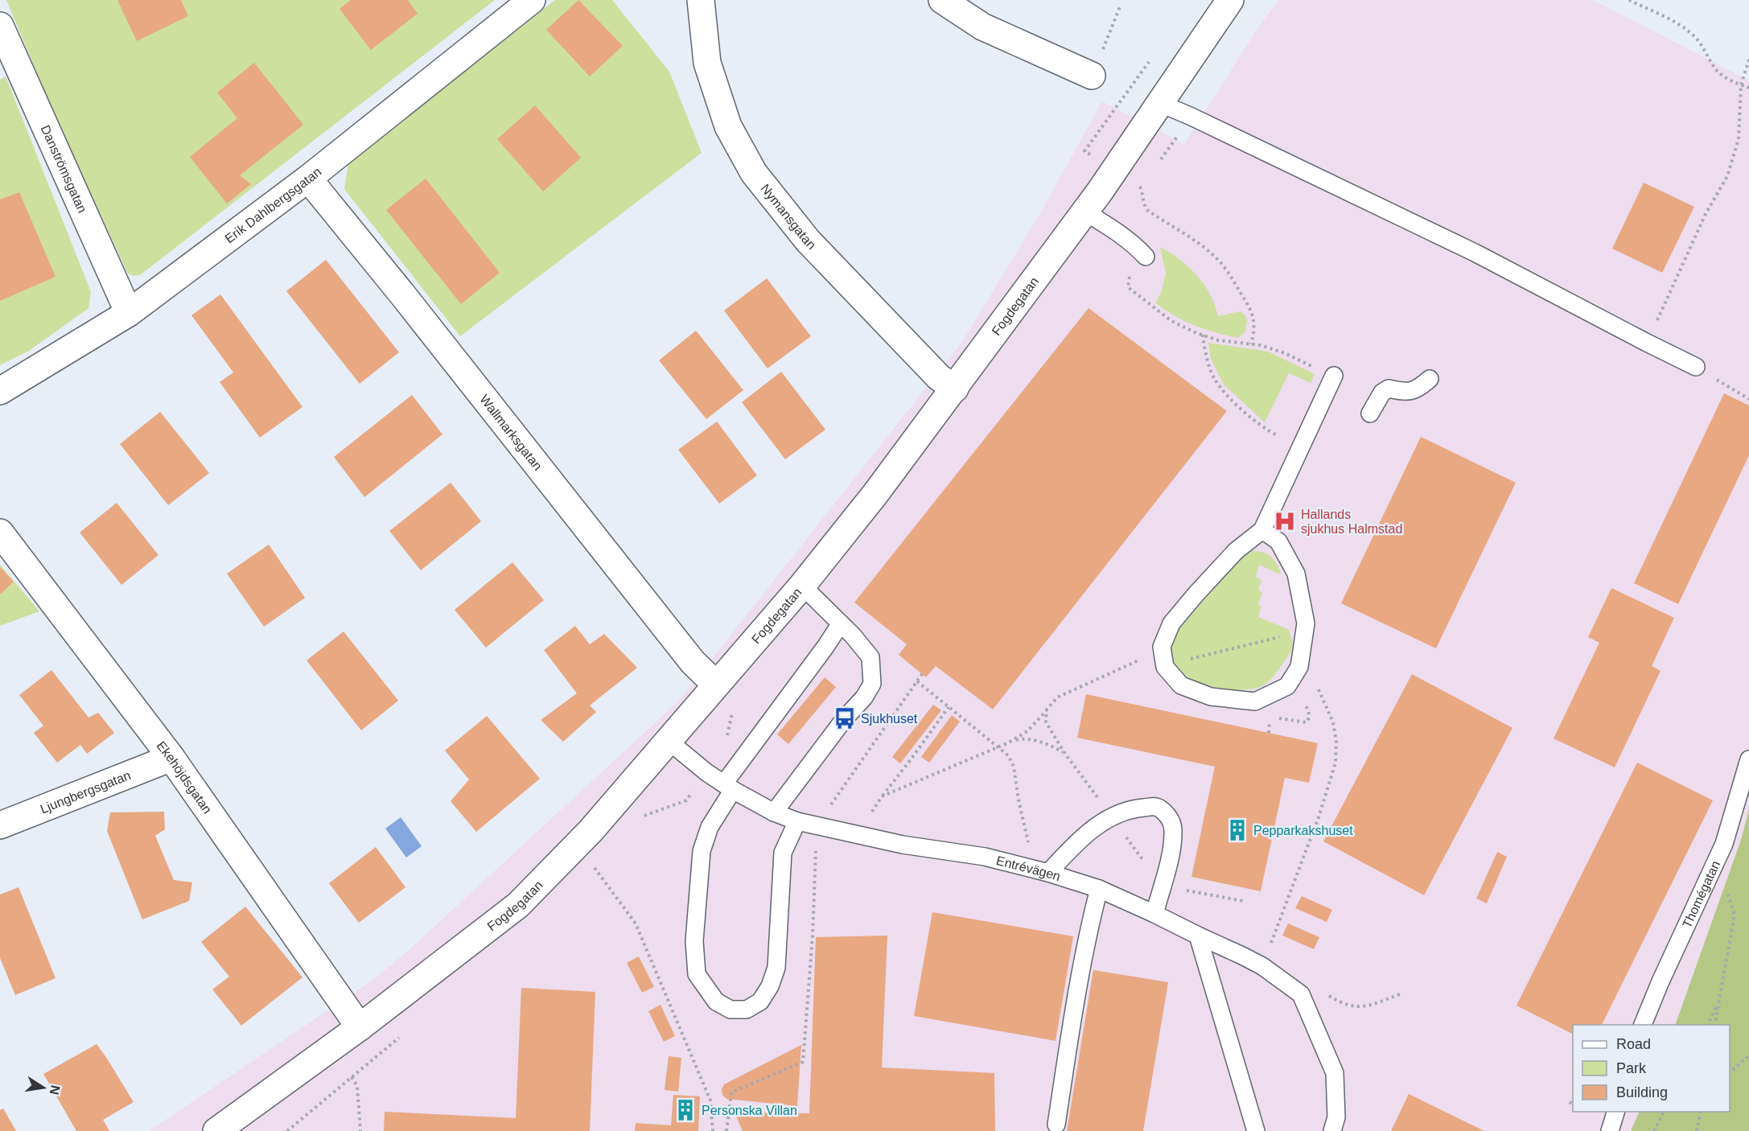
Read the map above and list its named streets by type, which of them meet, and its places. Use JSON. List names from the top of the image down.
{
  "streets": {
    "street": [
      "Danströmsgatan",
      "Erik Dahlbergsgatan",
      "Nymansgatan",
      "Fogdegatan",
      "Wallmarksgatan",
      "Ekehöjdsgatan",
      "Ljungbergsgatan"
    ],
    "lane": ["Entrévägen", "Thomégatan"]
  },
  "crossings": [
    ["Danströmsgatan", "Erik Dahlbergsgatan"],
    ["Erik Dahlbergsgatan", "Wallmarksgatan"],
    ["Nymansgatan", "Fogdegatan"],
    ["Fogdegatan", "Wallmarksgatan"],
    ["Fogdegatan", "Ekehöjdsgatan"],
    ["Fogdegatan", "Entrévägen"],
    ["Ekehöjdsgatan", "Ljungbergsgatan"]
  ],
  "places": {
    "hospital": ["Hallands sjukhus Halmstad"],
    "bus stop": ["Sjukhuset"],
    "building": ["Pepparkakshuset", "Personska Villan"]
  },
  "legend": ["Road", "Park", "Building"],
  "north": "right"
}
